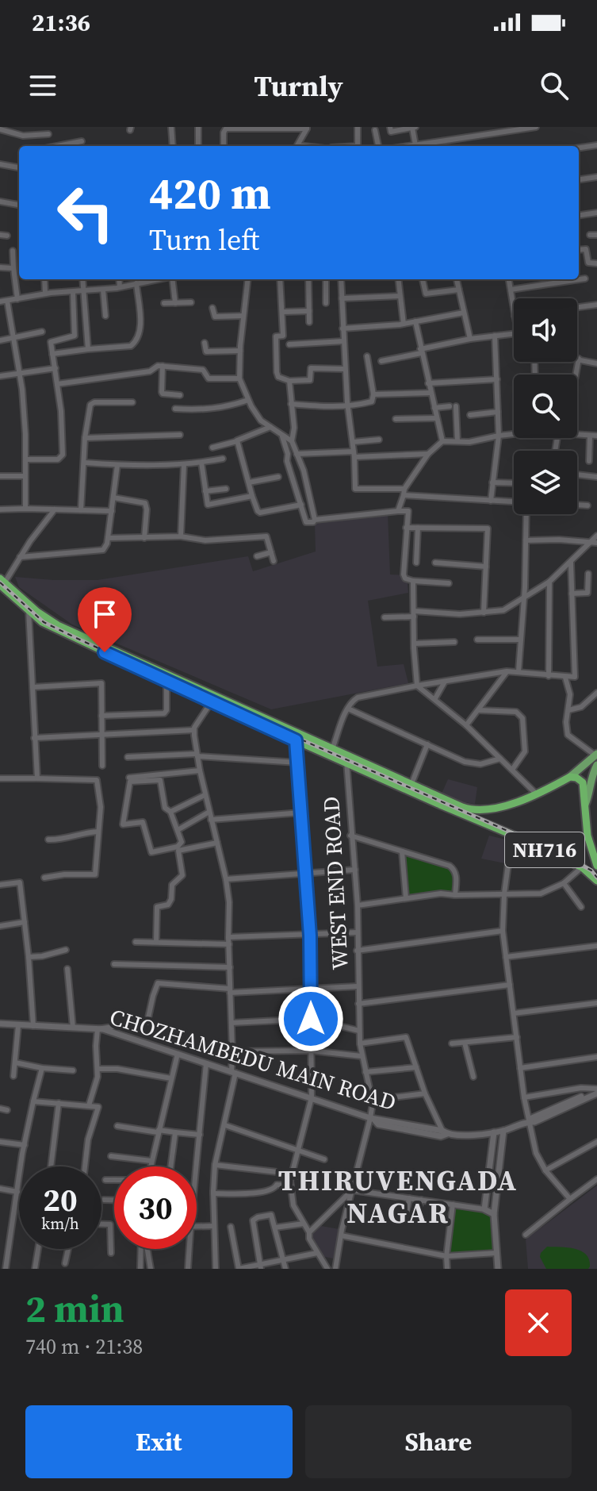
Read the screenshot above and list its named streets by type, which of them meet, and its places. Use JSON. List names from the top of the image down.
{
  "streets": {
    "highway": ["NH716"],
    "street": ["WEST END ROAD", "CHOZHAMBEDU MAIN ROAD"]
  },
  "crossings": [
    ["NH716", "WEST END ROAD"],
    ["WEST END ROAD", "CHOZHAMBEDU MAIN ROAD"]
  ],
  "districts": ["THIRUVENGADA NAGAR"],
  "page": {
    "status": "21:36",
    "header": "Turnly",
    "turn": ["420 m", "Turn left"],
    "speed": "20 km/h",
    "limit": "30",
    "heading": ["2 min", "740 m · 21:38"],
    "buttons": ["Exit", "Share"]
  }
}
